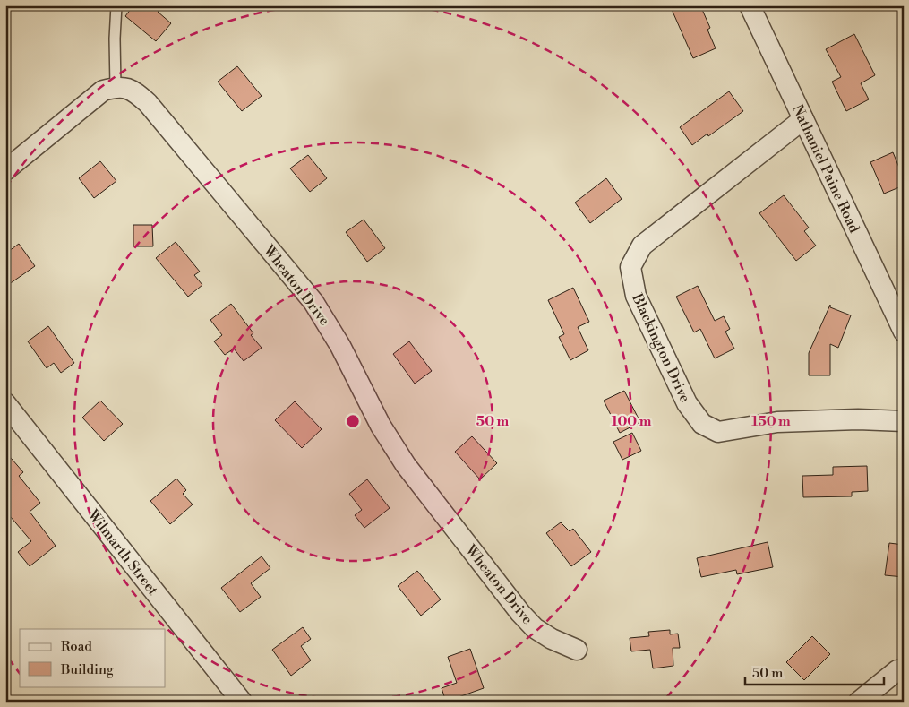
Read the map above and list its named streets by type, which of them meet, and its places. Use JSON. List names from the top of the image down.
{
  "streets": {
    "street": [
      "Nathaniel Paine Road",
      "Wheaton Drive",
      "Blackington Drive",
      "Wilmarth Street"
    ]
  },
  "crossings": [
    ["Nathaniel Paine Road", "Blackington Drive"]
  ],
  "legend": ["Road", "Building"],
  "scale_bar": "50 m",
  "rings": ["50 m", "100 m", "150 m"]
}
